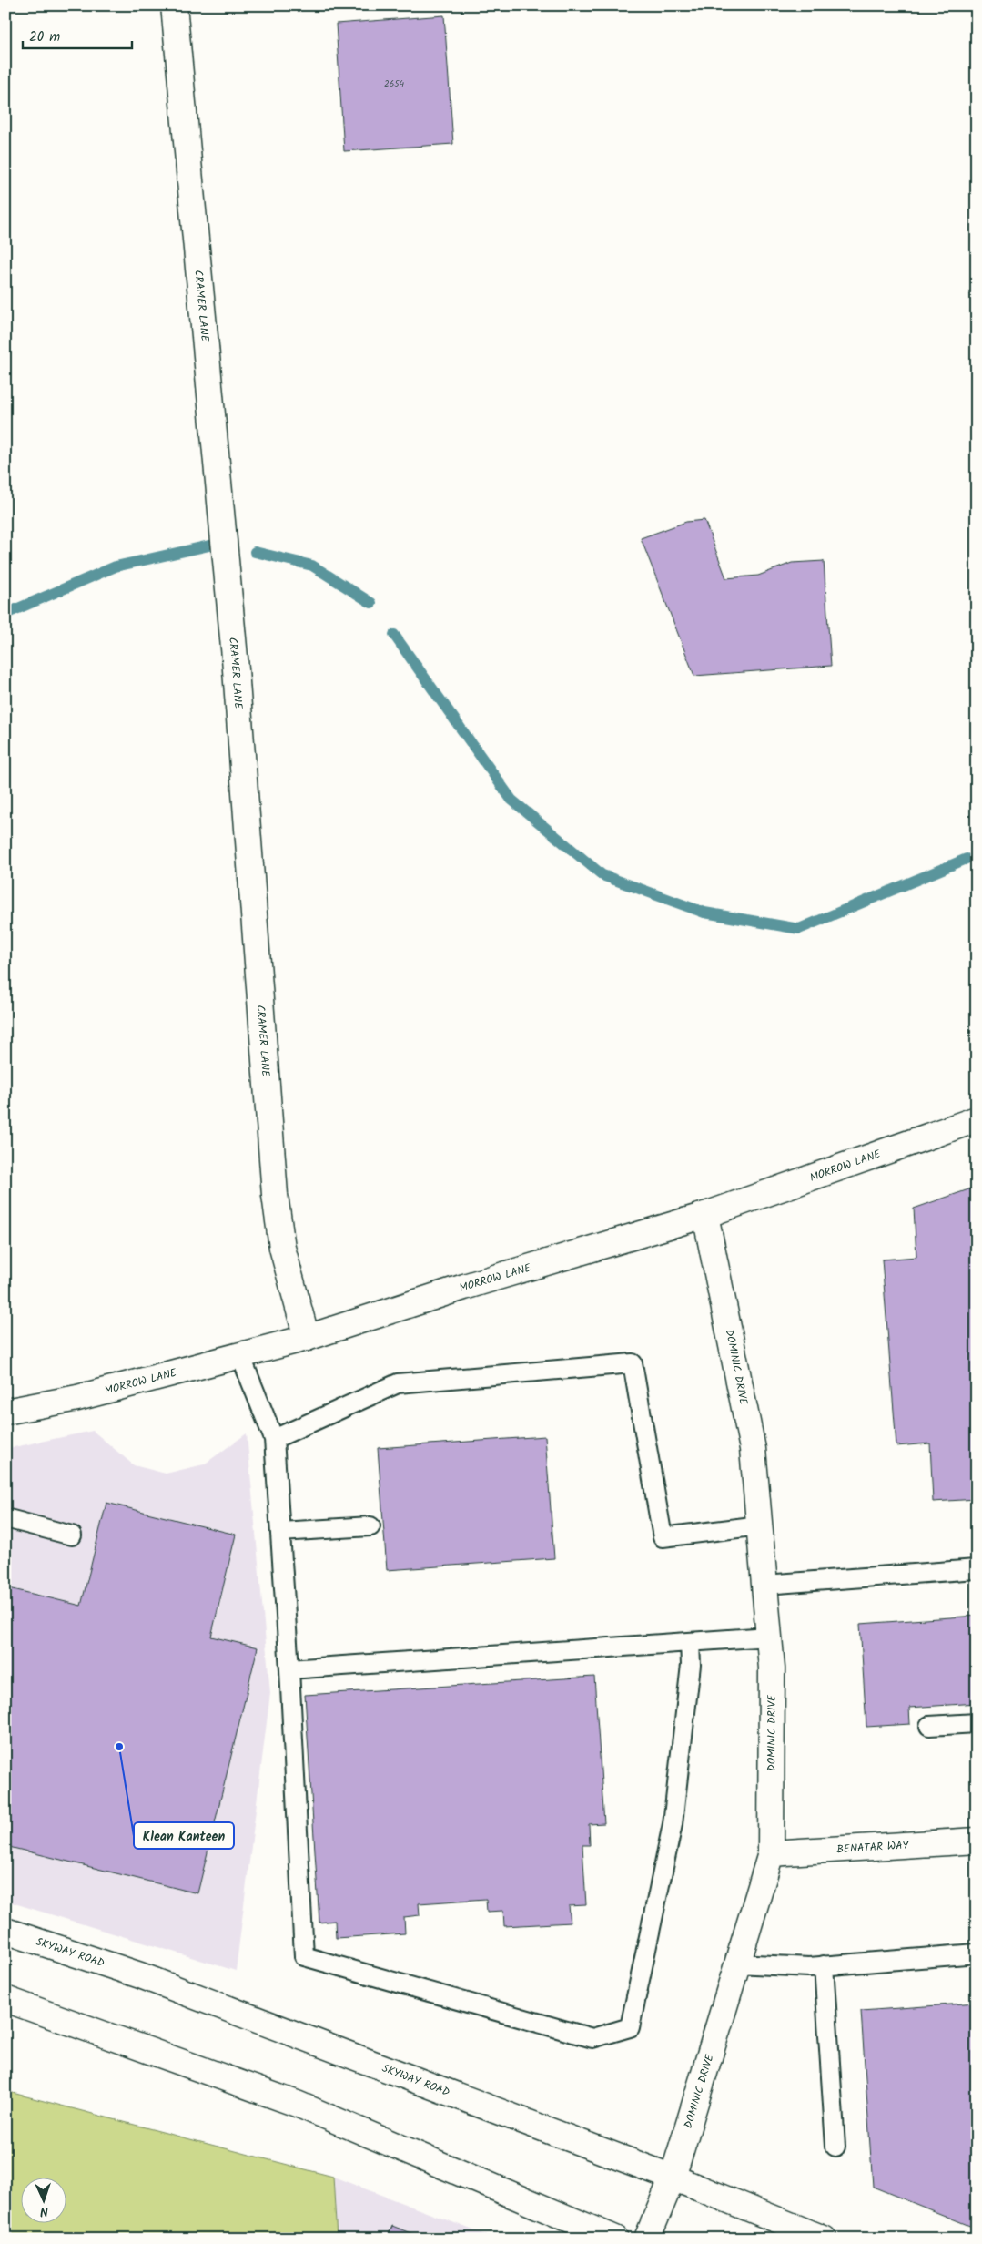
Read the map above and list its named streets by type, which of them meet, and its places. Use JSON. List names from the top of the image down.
{
  "streets": {
    "street": [
      "CRAMER LANE",
      "MORROW LANE",
      "DOMINIC DRIVE",
      "BENATAR WAY",
      "SKYWAY ROAD"
    ]
  },
  "crossings": [
    ["CRAMER LANE", "MORROW LANE"],
    ["MORROW LANE", "DOMINIC DRIVE"],
    ["DOMINIC DRIVE", "BENATAR WAY"],
    ["DOMINIC DRIVE", "SKYWAY ROAD"]
  ],
  "places": ["Klean Kanteen"],
  "house_numbers": ["2654"],
  "scale_bar": "20 m",
  "north": "bottom"
}
